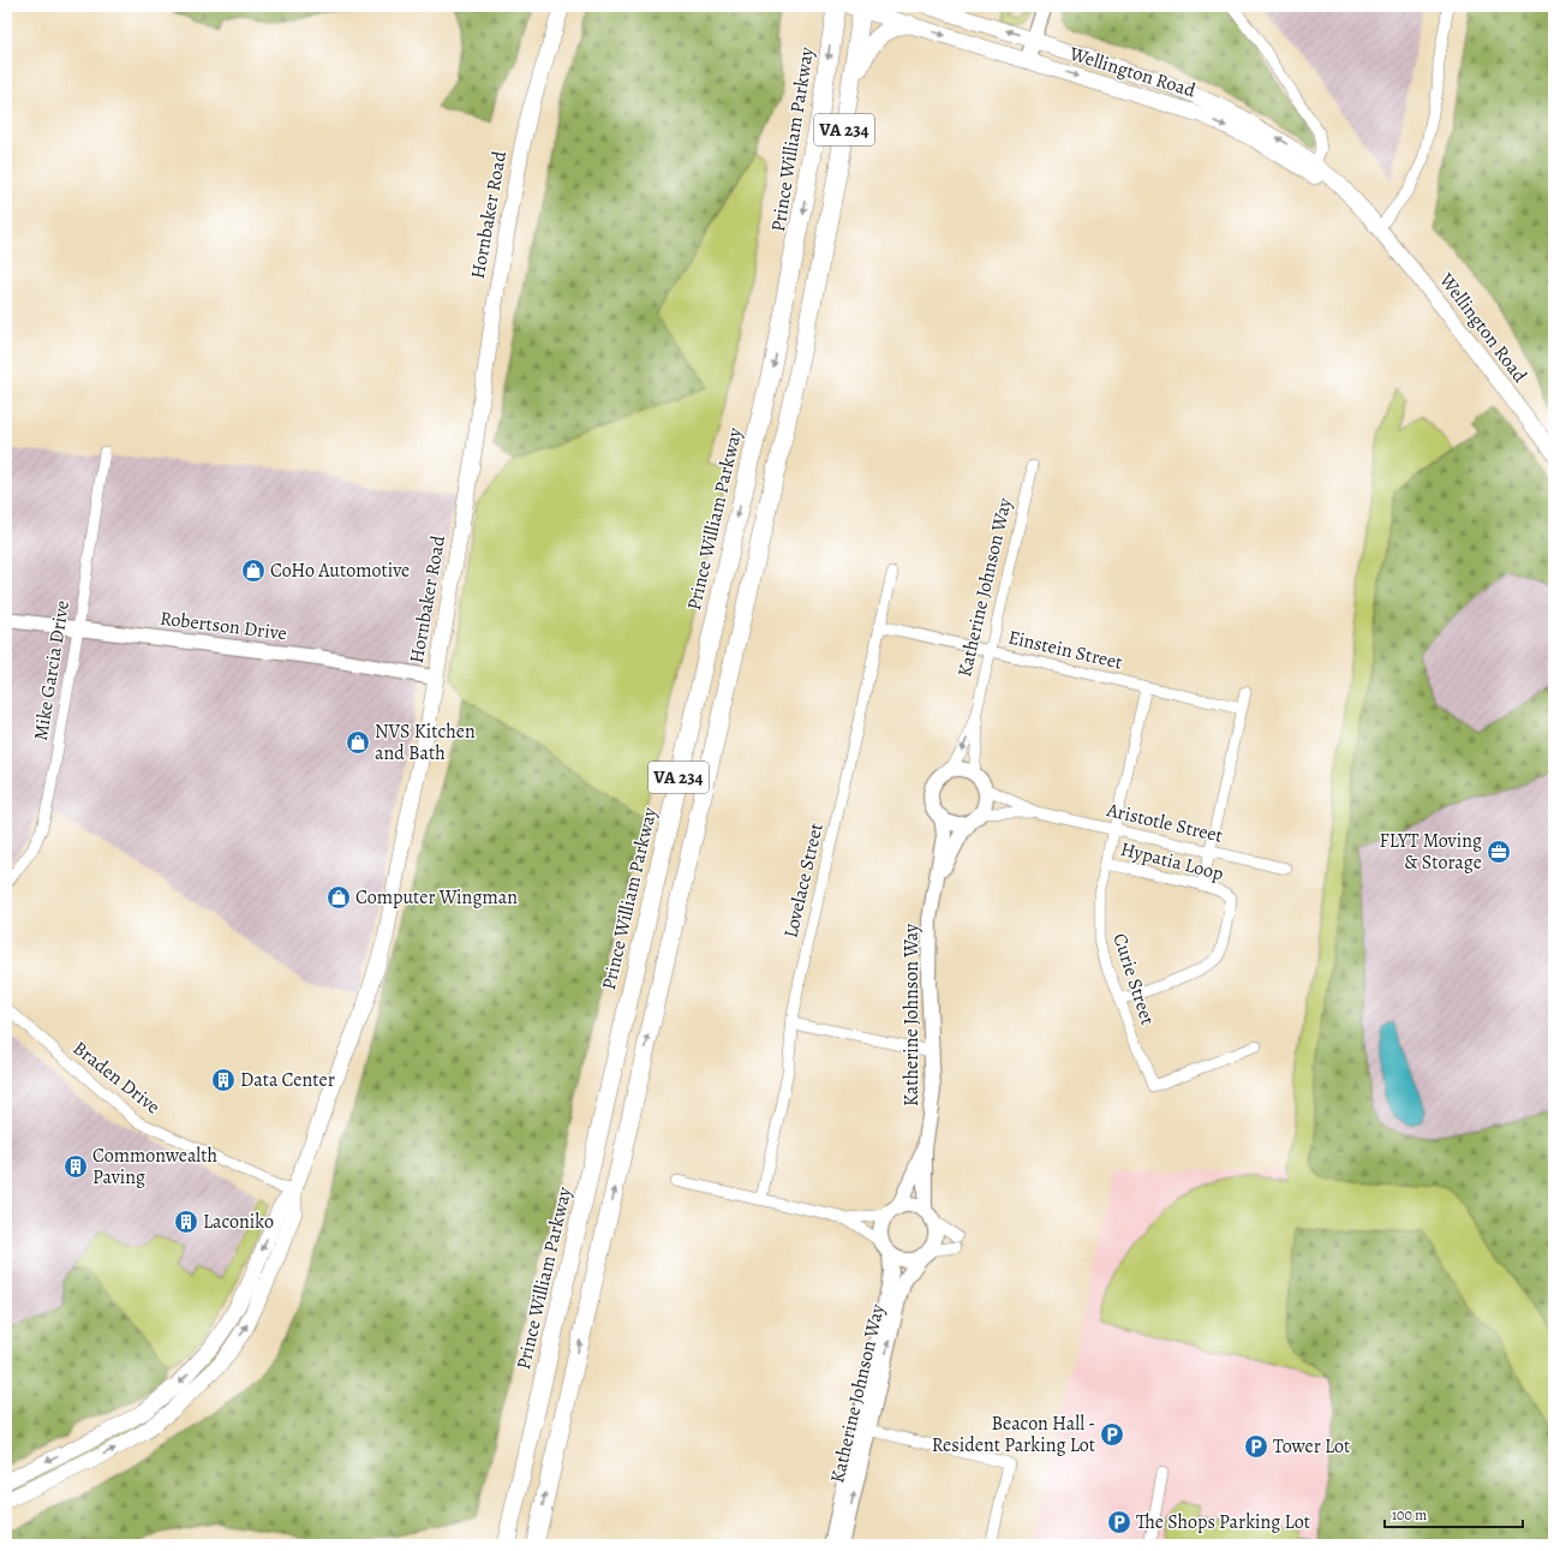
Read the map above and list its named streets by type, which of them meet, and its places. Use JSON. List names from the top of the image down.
{
  "streets": {
    "highway": ["VA 234", "Prince William Parkway"],
    "main road": ["Wellington Road", "Hornbaker Road"],
    "street": [
      "Katherine Johnson Way",
      "Robertson Drive",
      "Einstein Street",
      "Mike Garcia Drive",
      "Aristotle Street",
      "Hypatia Loop",
      "Lovelace Street",
      "Curie Street",
      "Braden Drive"
    ]
  },
  "crossings": [
    ["Wellington Road", "VA 234"],
    ["Hornbaker Road", "Robertson Drive"],
    ["Hornbaker Road", "Braden Drive"],
    ["Katherine Johnson Way", "Einstein Street"],
    ["Katherine Johnson Way", "Aristotle Street"],
    ["Robertson Drive", "Mike Garcia Drive"],
    ["Einstein Street", "Lovelace Street"],
    ["Einstein Street", "Curie Street"],
    ["Aristotle Street", "Curie Street"],
    ["Hypatia Loop", "Curie Street"]
  ],
  "places": {
    "shop": ["CoHo Automotive", "NVS Kitchen and Bath", "Computer Wingman"],
    "office": ["FLYT Moving & Storage"],
    "building": ["Data Center", "Commonwealth Paving", "Laconiko"],
    "parking": ["Beacon Hall - Resident Parking Lot", "Tower Lot", "The Shops Parking Lot"]
  },
  "scale_bar": "100 m"
}
